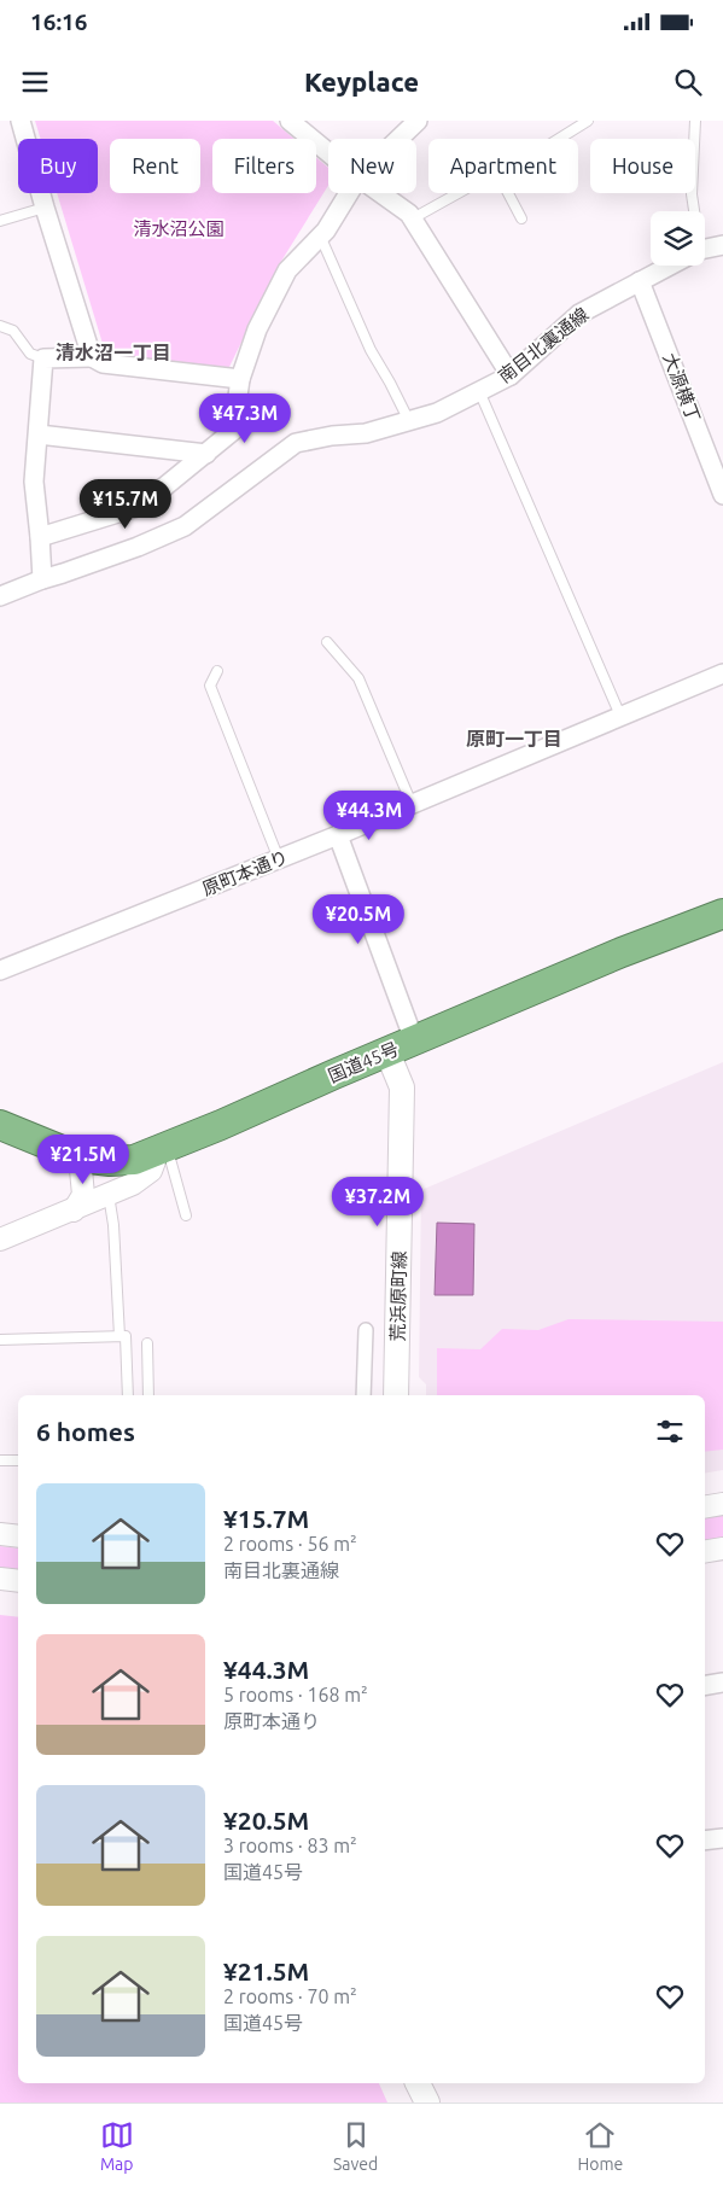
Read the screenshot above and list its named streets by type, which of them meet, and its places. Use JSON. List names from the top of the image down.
{
  "streets": {
    "highway": ["国道45号"],
    "main road": ["荒浜原町線"],
    "street": ["南目北裏通線", "大源横丁", "原町本通り"]
  },
  "crossings": [
    ["南目北裏通線", "大源横丁"],
    ["国道45号", "荒浜原町線"]
  ],
  "districts": ["清水沼一丁目", "原町一丁目"],
  "parks": ["清水沼公園"],
  "page": {
    "status": "16:16",
    "header": "Keyplace",
    "chip": [
      "Buy",
      "Rent",
      "Filters",
      "New",
      "Apartment",
      "House"
    ],
    "price": [
      "¥47.3M",
      "¥15.7M",
      "¥44.3M",
      "¥20.5M",
      "¥21.5M",
      "¥37.2M"
    ],
    "heading": "6 homes",
    "list": [
      {
        "name": "¥15.7M",
        "note": "2 rooms · 56 m² · 南目北裏通線"
      },
      {
        "name": "¥44.3M",
        "note": "5 rooms · 168 m² · 原町本通り"
      },
      {
        "name": "¥20.5M",
        "note": "3 rooms · 83 m² · 国道45号"
      },
      {
        "name": "¥21.5M",
        "note": "2 rooms · 70 m² · 国道45号"
      }
    ],
    "tabs": ["Map", "Saved", "Home"]
  }
}
